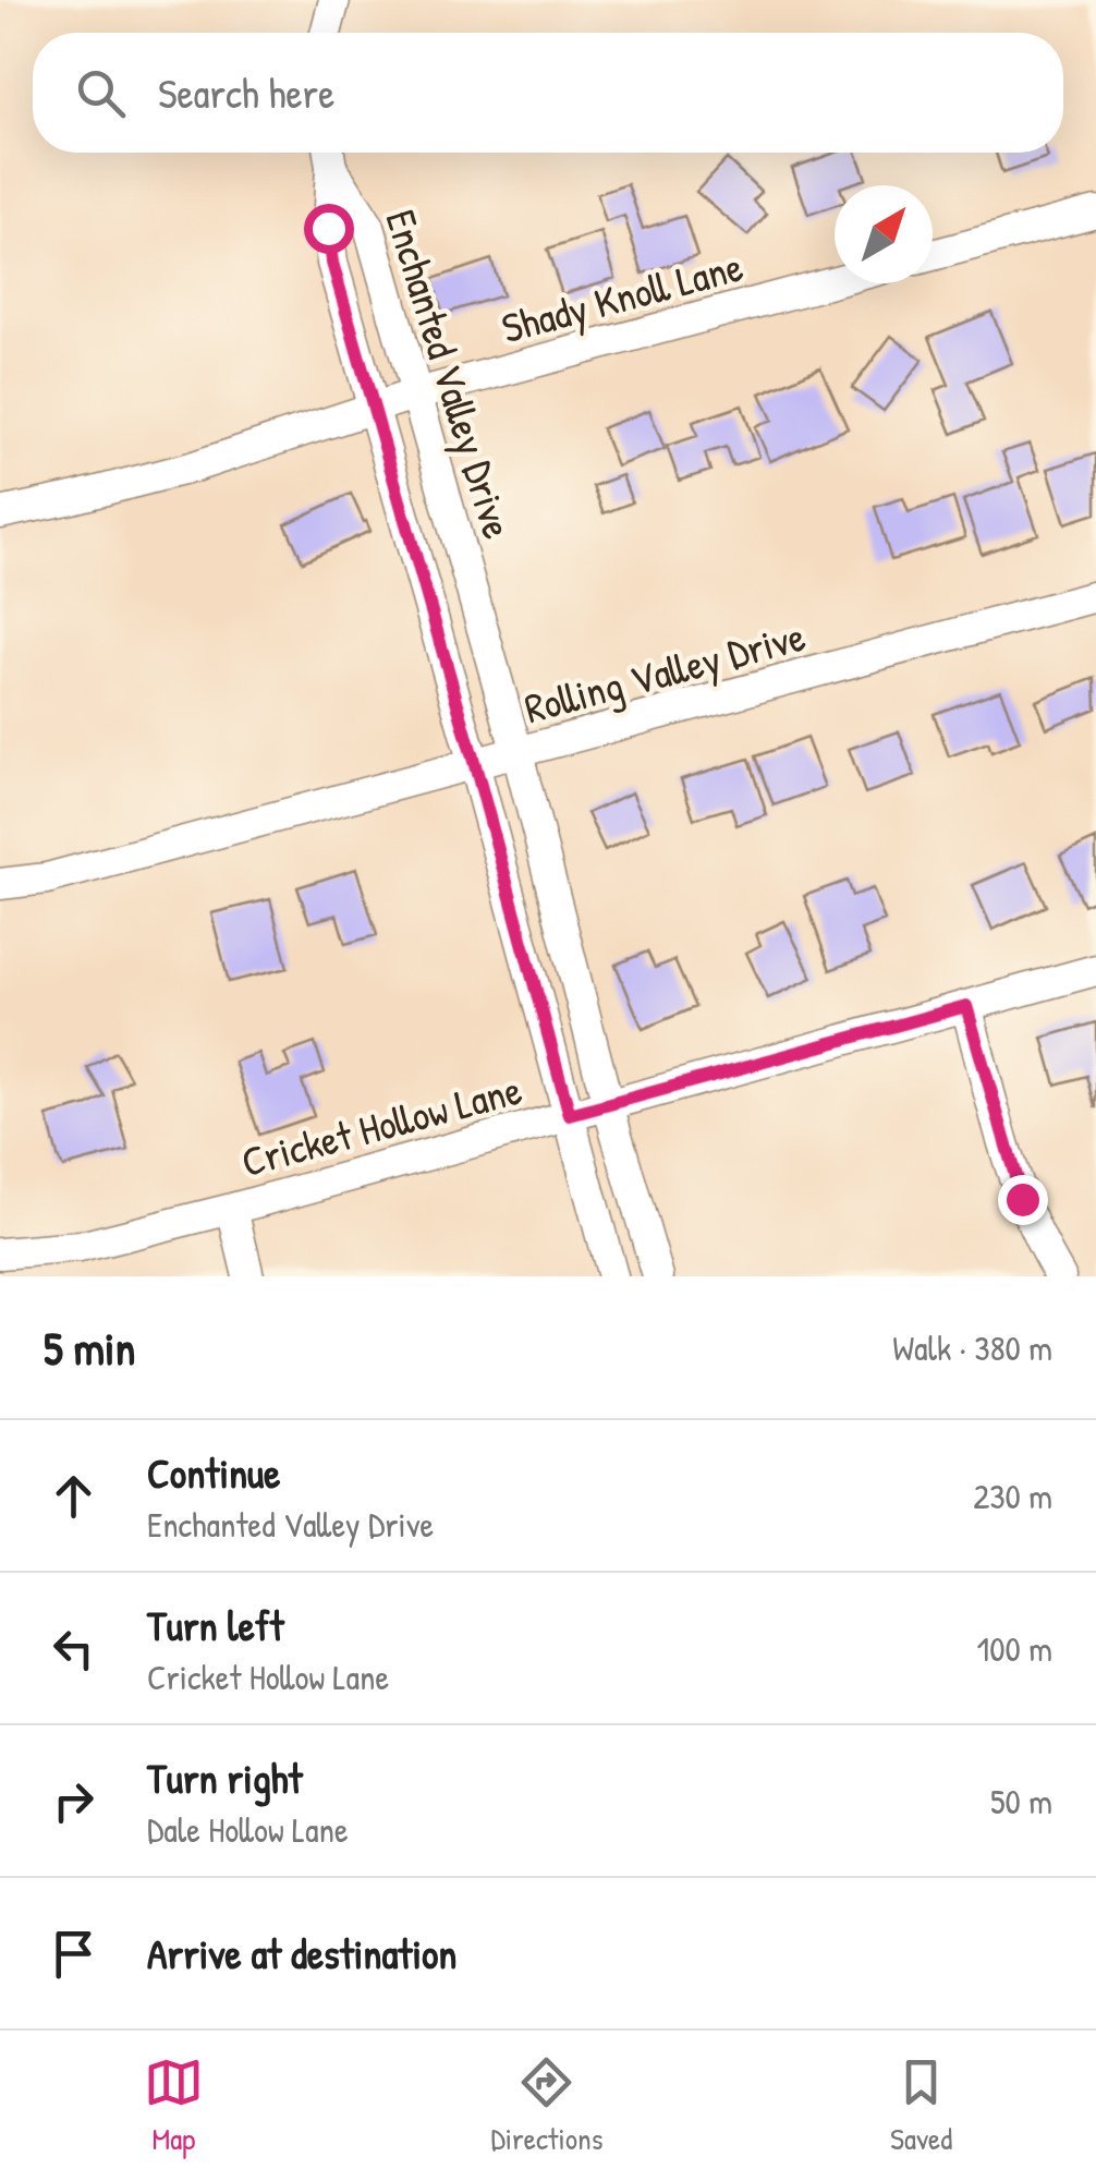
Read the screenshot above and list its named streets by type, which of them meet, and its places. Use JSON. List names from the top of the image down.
{
  "streets": {
    "street": [
      "Shady Knoll Lane",
      "Enchanted Valley Drive",
      "Rolling Valley Drive",
      "Cricket Hollow Lane"
    ]
  },
  "crossings": [
    ["Shady Knoll Lane", "Enchanted Valley Drive"],
    ["Enchanted Valley Drive", "Rolling Valley Drive"],
    ["Enchanted Valley Drive", "Cricket Hollow Lane"]
  ],
  "north": "top right",
  "page": {
    "search": "Search here",
    "heading": ["5 min", "Walk · 380 m"],
    "list": [
      ["Continue", "Enchanted Valley Drive", "230 m"],
      ["Turn left", "Cricket Hollow Lane", "100 m"],
      ["Turn right", "Dale Hollow Lane", "50 m"],
      "Arrive at destination"
    ],
    "nav": ["Map", "Directions", "Saved"]
  }
}
